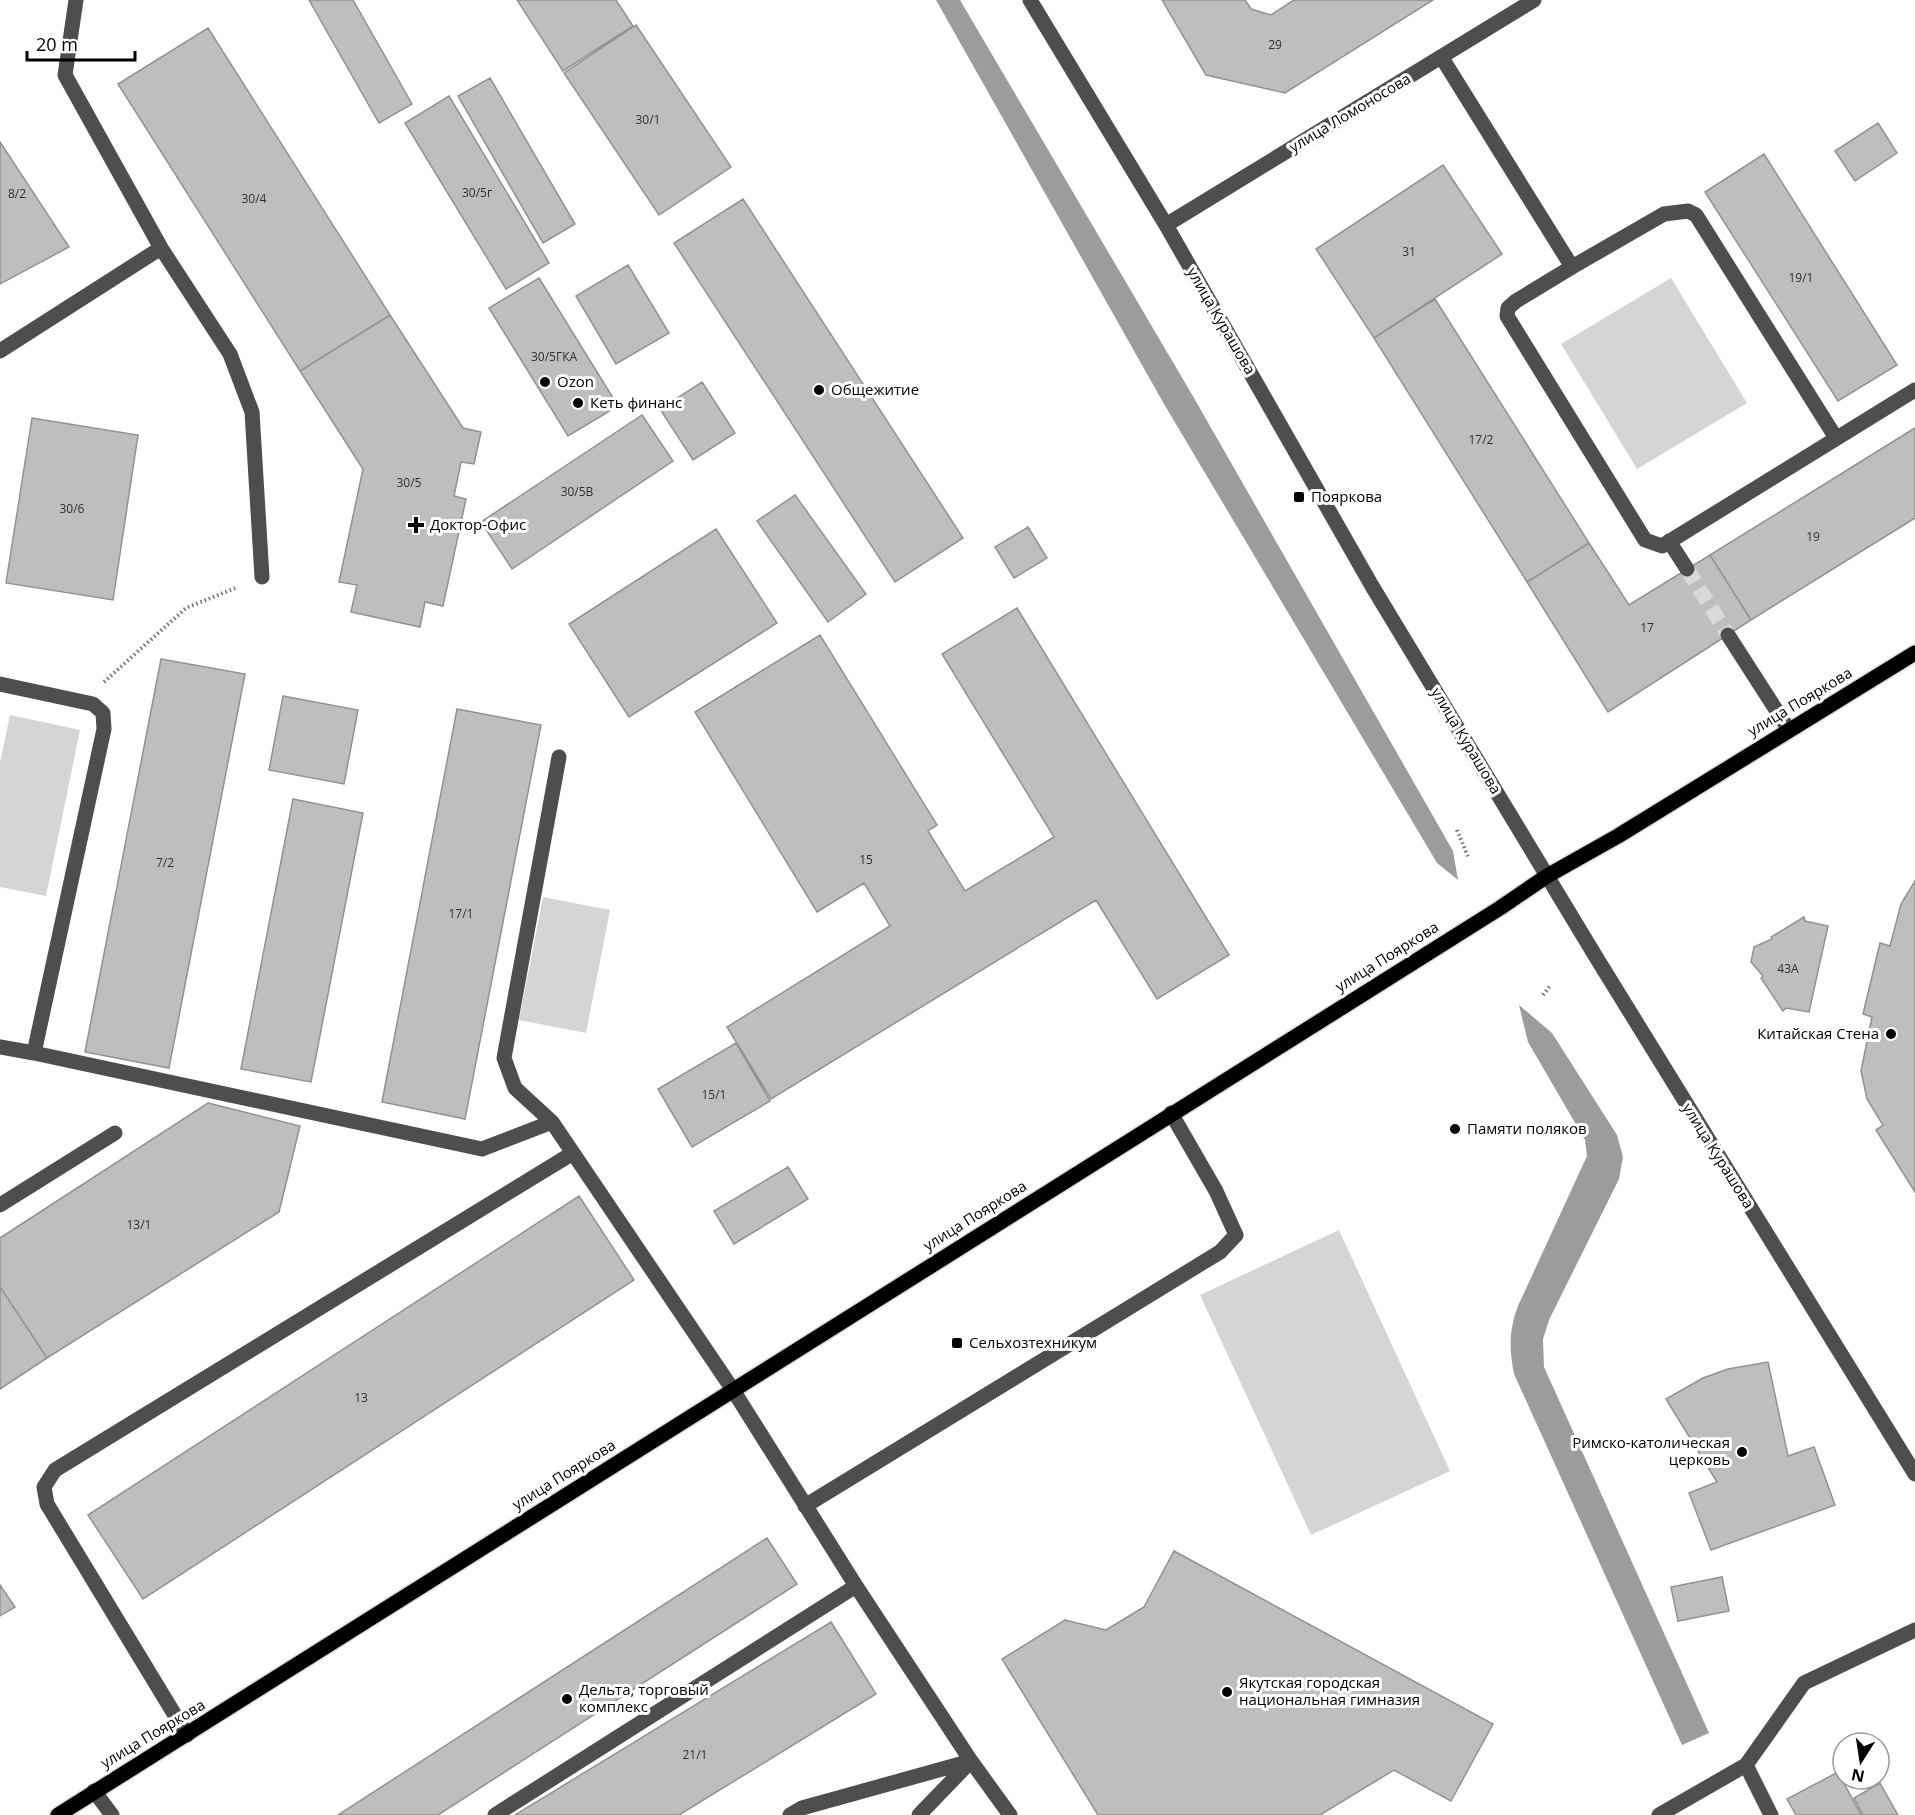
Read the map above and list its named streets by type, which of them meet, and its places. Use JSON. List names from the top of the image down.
{
  "streets": {
    "main road": ["улица Пояркова"],
    "street": ["улица Ломоносова", "улица Курашова"]
  },
  "crossings": [
    ["улица Ломоносова", "улица Курашова"],
    ["улица Курашова", "улица Пояркова"]
  ],
  "places": {
    "other": [
      "Ozon",
      "Общежитие",
      "Кеть финанс",
      "Китайская Стена",
      "Памяти поляков",
      "Римско-католическая церковь",
      "Якутская городская национальная гимназия",
      "Дельта, торговый комплекс"
    ],
    "transit": ["Пояркова", "Сельхозтехникум"],
    "health": ["Доктор-Офис"]
  },
  "house_numbers": [
    "29",
    "30/1",
    "30/5г",
    "8/2",
    "30/4",
    "31",
    "19/1",
    "30/5ГКА",
    "17/2",
    "30/5",
    "30/5В",
    "30/6",
    "19",
    "17",
    "15",
    "7/2",
    "17/1",
    "43А",
    "15/1",
    "13/1",
    "13",
    "21/1"
  ],
  "scale_bar": "20 m",
  "north": "bottom"
}
